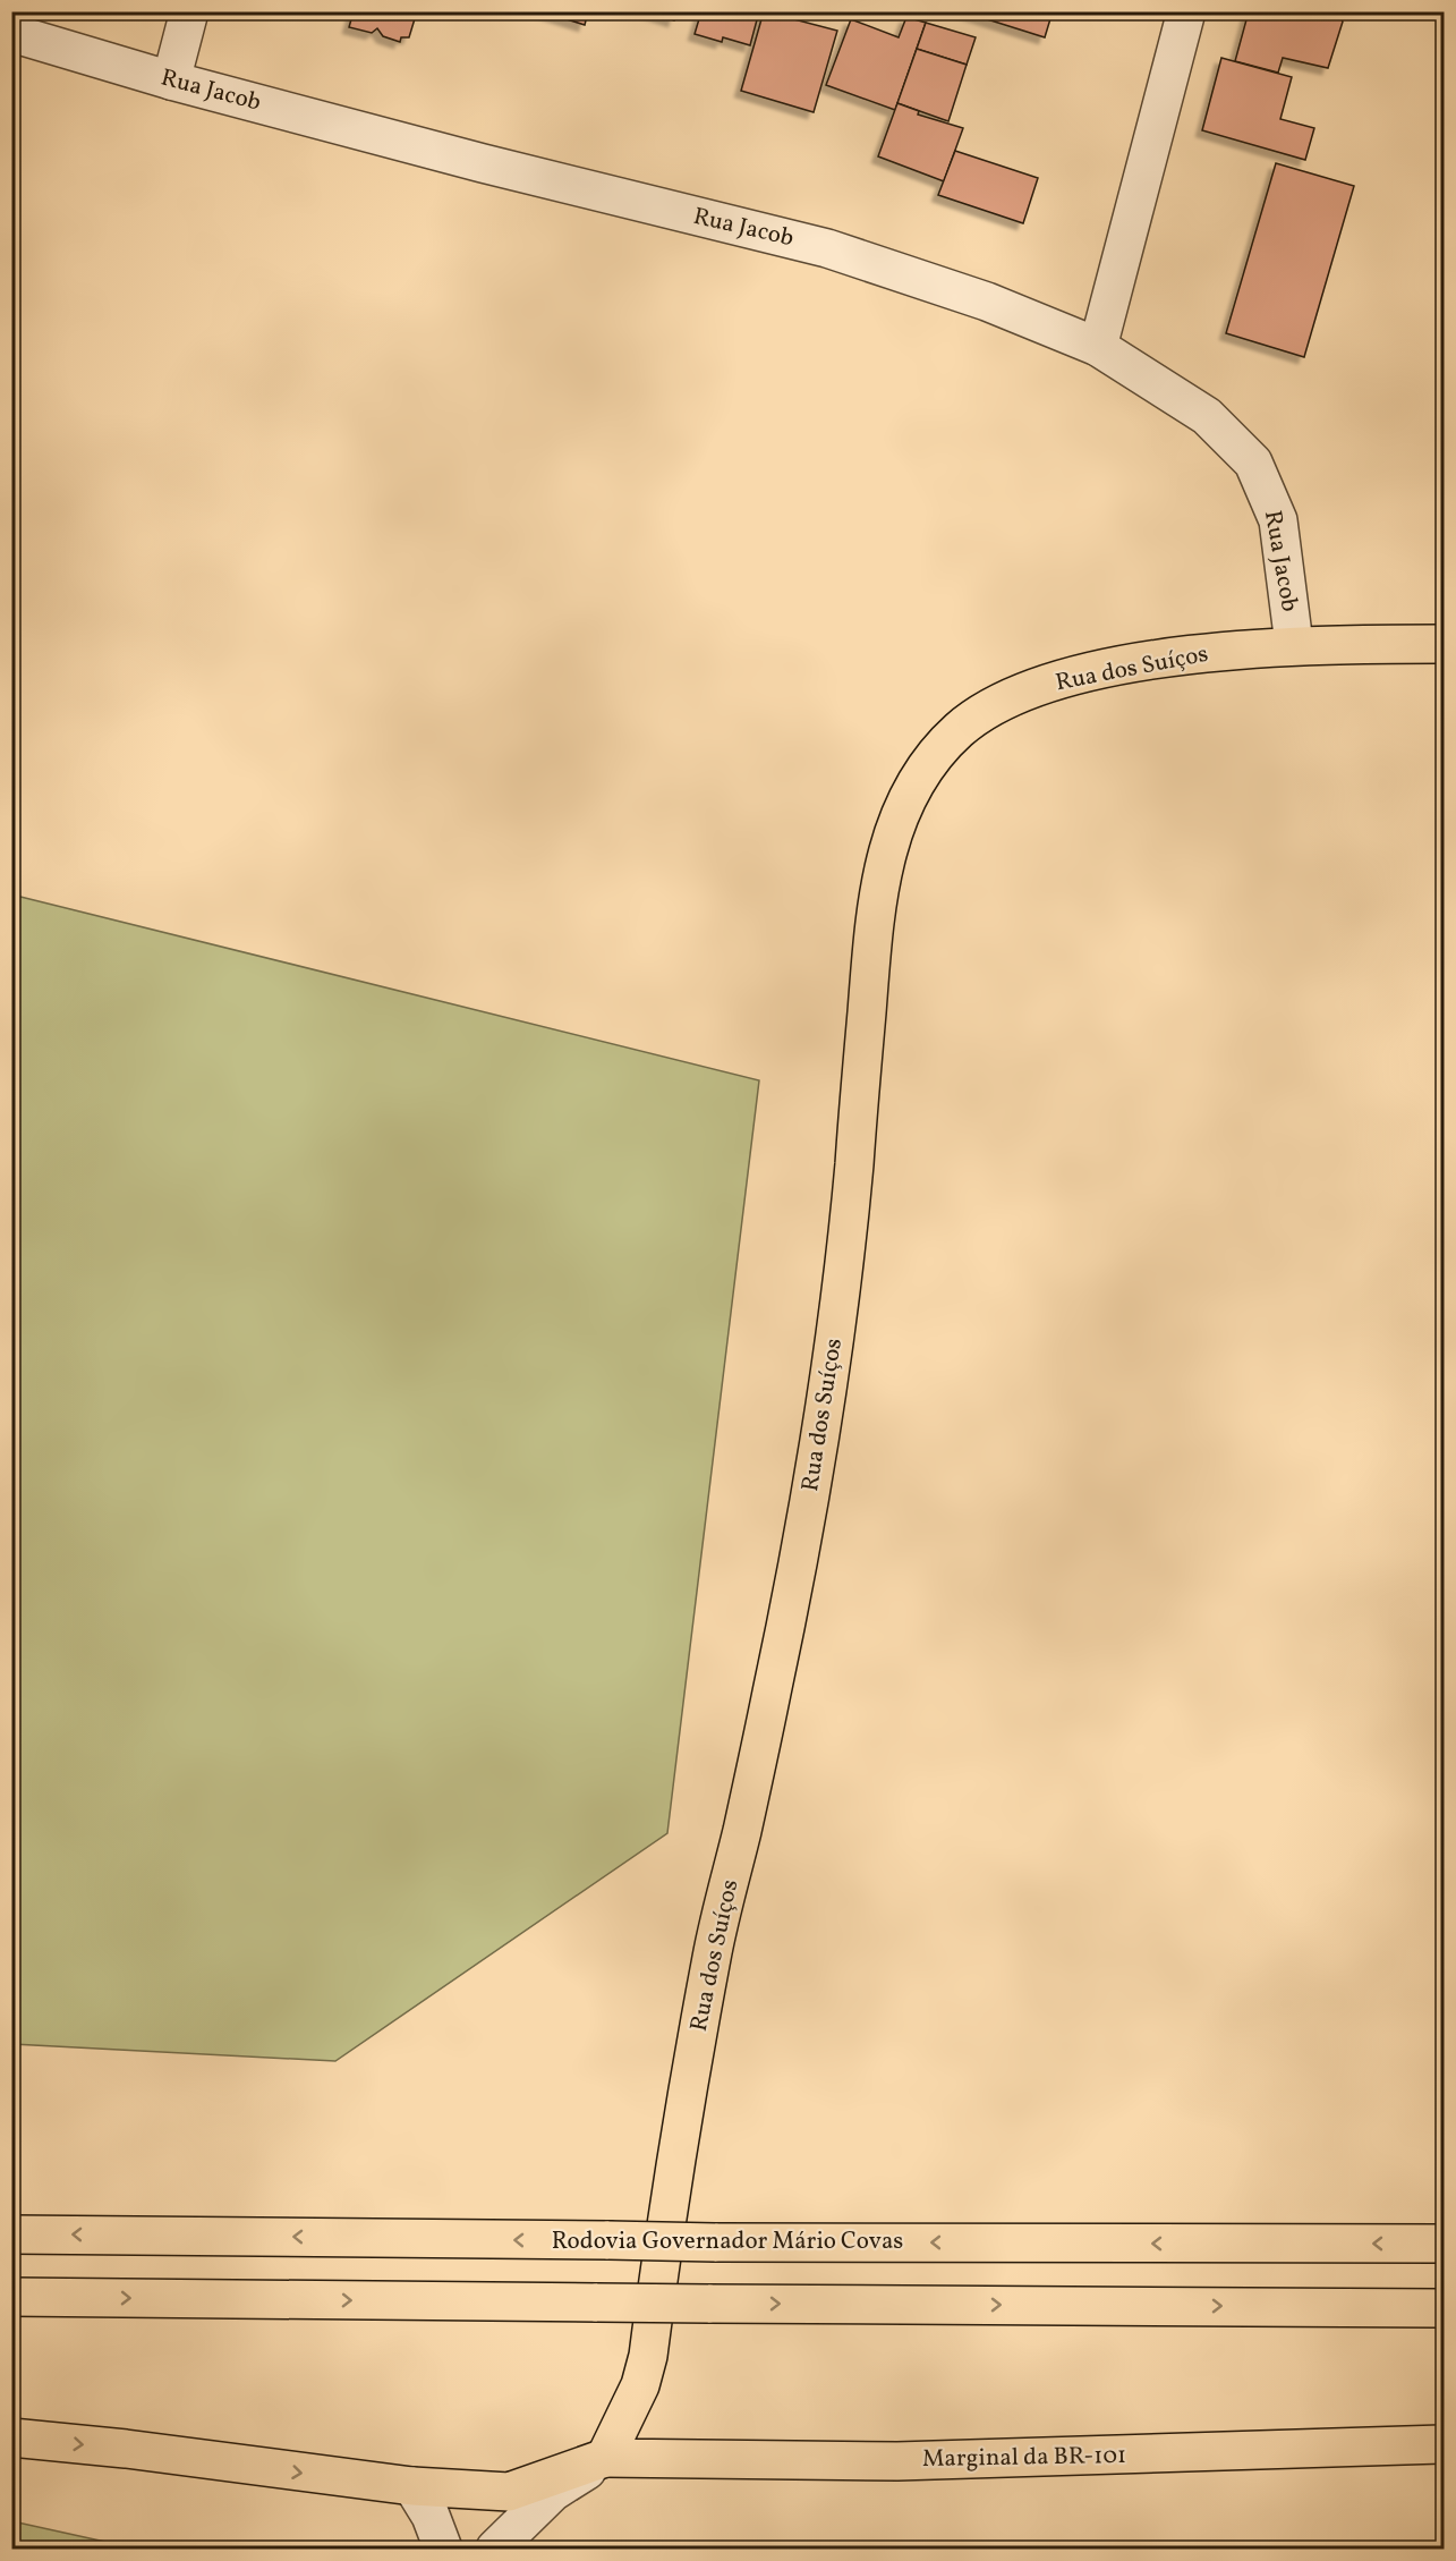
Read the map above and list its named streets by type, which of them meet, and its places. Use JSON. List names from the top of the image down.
{
  "streets": {
    "main road": ["Rua dos Suíços", "Rodovia Governador Mário Covas", "Marginal da BR-101"],
    "street": ["Rua Jacob"]
  },
  "crossings": [
    ["Rua Jacob", "Rua dos Suíços"],
    ["Rua dos Suíços", "Marginal da BR-101"]
  ]
}
